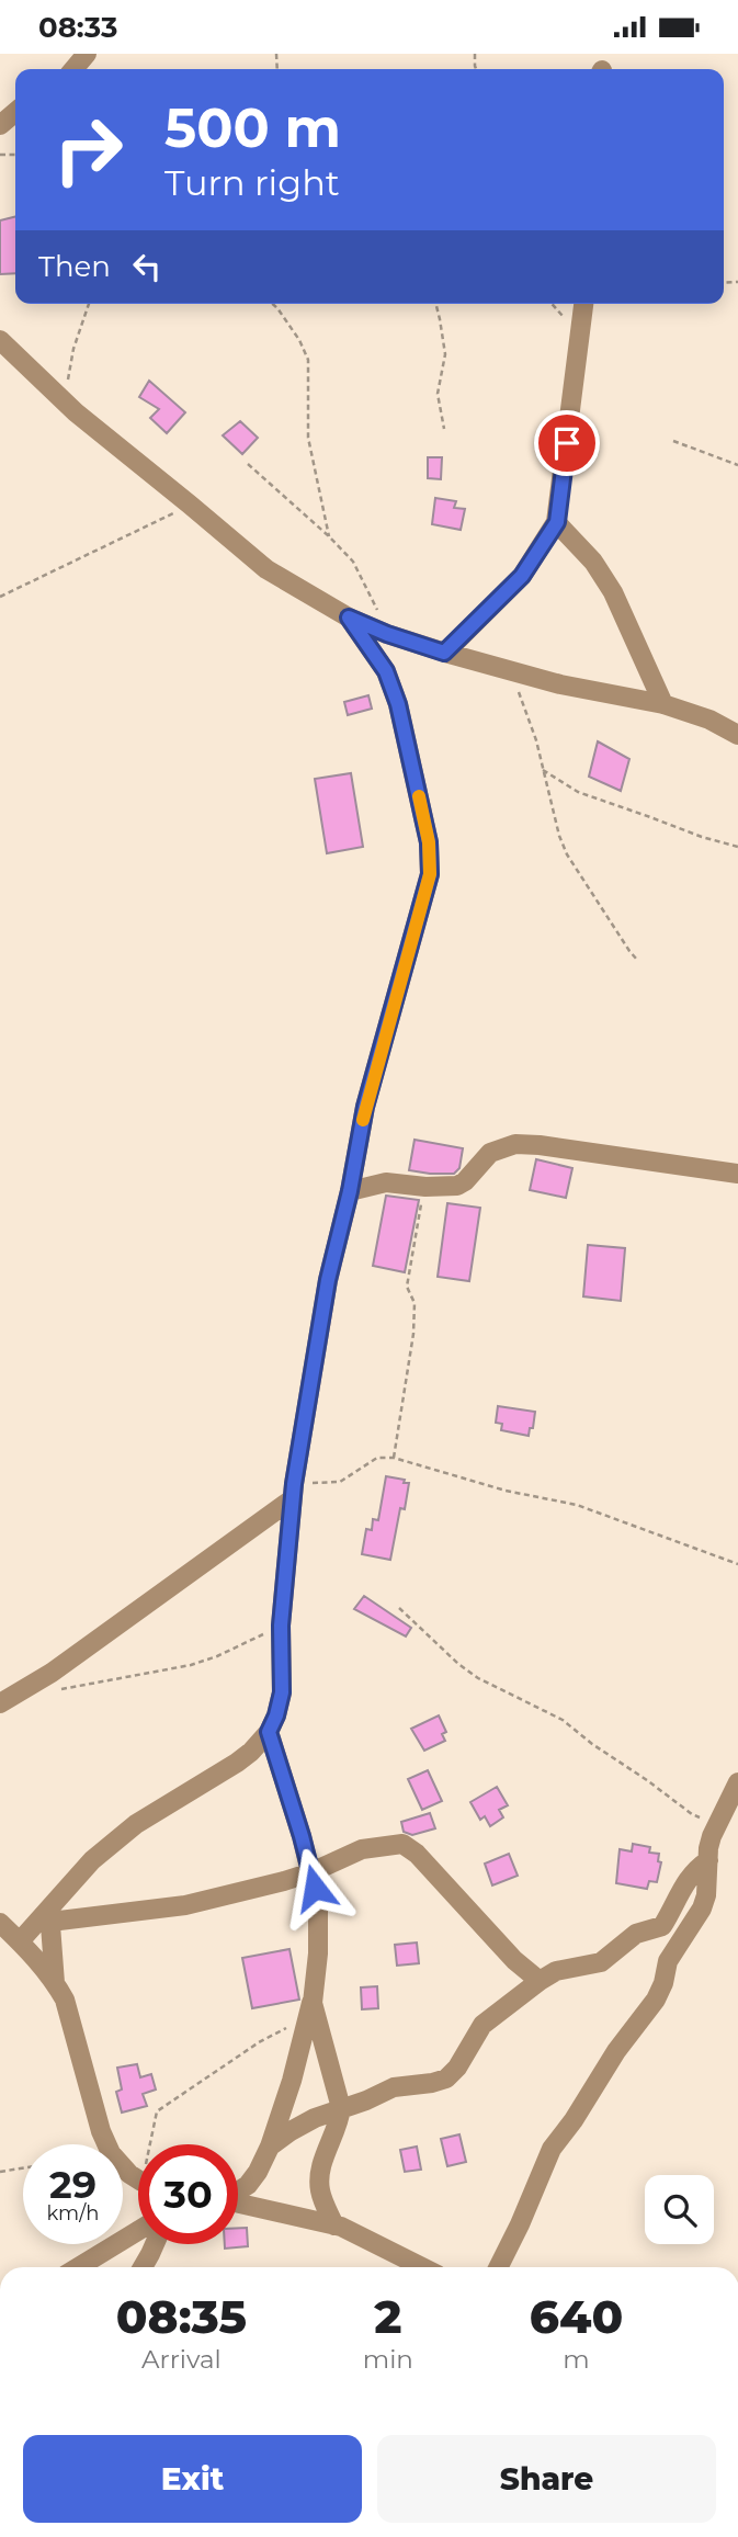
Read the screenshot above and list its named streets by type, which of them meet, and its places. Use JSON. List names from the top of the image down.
{
  "page": {
    "status": "08:33",
    "turn": ["500 m", "Turn right"],
    "then": "Then",
    "speed": "29 km/h",
    "limit": "30",
    "eta": [
      "08:35",
      "Arrival",
      "2",
      "min",
      "640",
      "m"
    ],
    "buttons": ["Exit", "Share"]
  }
}
